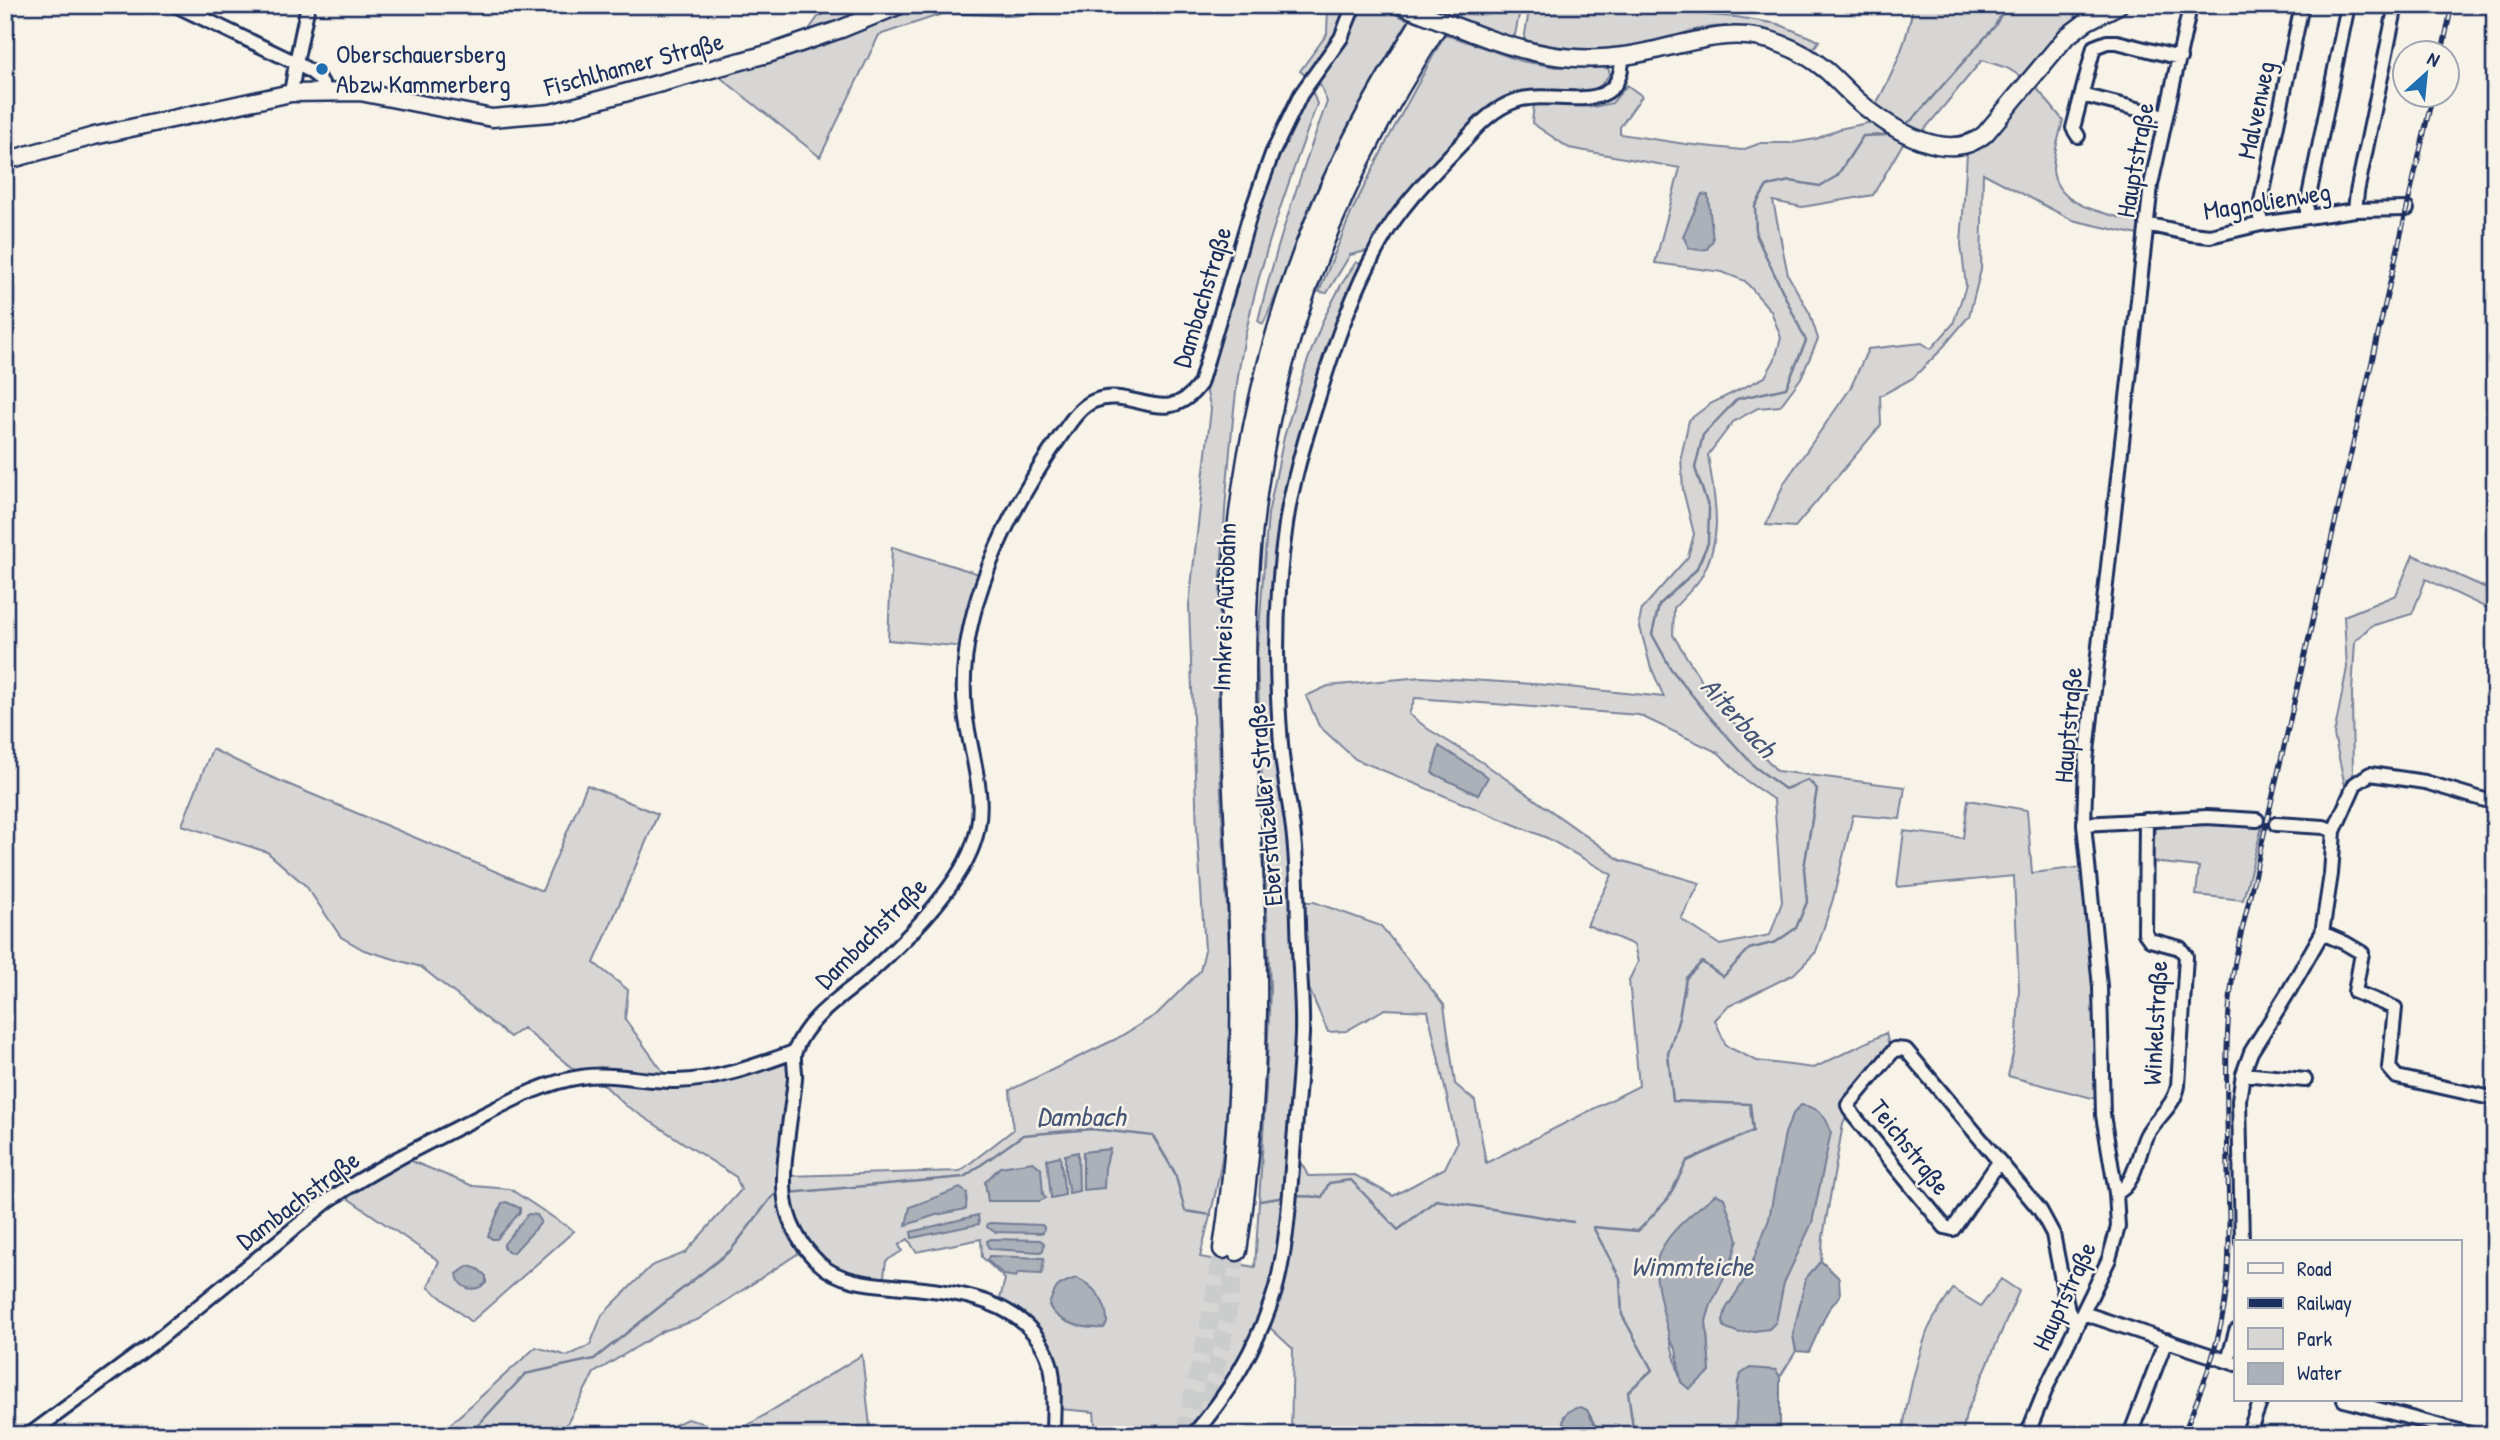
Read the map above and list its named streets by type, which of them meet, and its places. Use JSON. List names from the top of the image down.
{
  "streets": {
    "highway": ["Innkreis Autobahn"],
    "main road": ["Fischlhamer Straße"],
    "street": [
      "Malvenweg",
      "Hauptstraße",
      "Magnolienweg",
      "Dambachstraße",
      "Eberstalzeller Straße",
      "Winkelstraße",
      "Teichstraße"
    ]
  },
  "crossings": [
    ["Malvenweg", "Magnolienweg"],
    ["Hauptstraße", "Magnolienweg"],
    ["Hauptstraße", "Winkelstraße"],
    ["Hauptstraße", "Teichstraße"]
  ],
  "water": ["Aiterbach", "Dambach", "Wimmteiche"],
  "places": ["Oberschauersberg Abzw Kammerberg"],
  "legend": [
    "Road",
    "Railway",
    "Park",
    "Water"
  ],
  "north": "top right"
}
